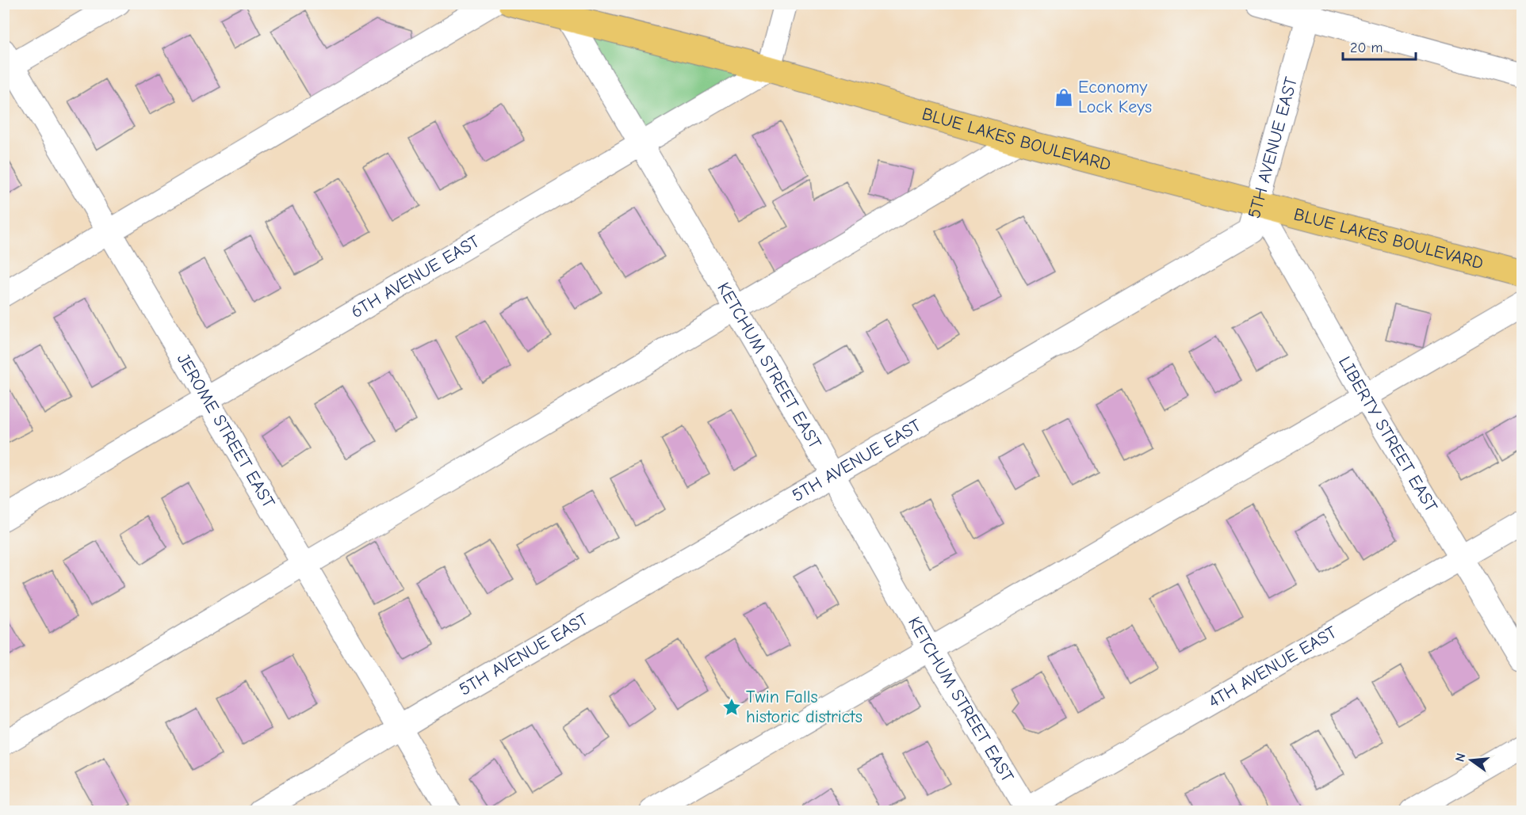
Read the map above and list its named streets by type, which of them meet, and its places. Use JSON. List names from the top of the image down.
{
  "streets": {
    "main road": ["BLUE LAKES BOULEVARD"],
    "street": [
      "5TH AVENUE EAST",
      "6TH AVENUE EAST",
      "KETCHUM STREET EAST",
      "JEROME STREET EAST",
      "LIBERTY STREET EAST",
      "4TH AVENUE EAST"
    ]
  },
  "crossings": [
    ["BLUE LAKES BOULEVARD", "5TH AVENUE EAST"],
    ["BLUE LAKES BOULEVARD", "6TH AVENUE EAST"],
    ["BLUE LAKES BOULEVARD", "KETCHUM STREET EAST"],
    ["BLUE LAKES BOULEVARD", "LIBERTY STREET EAST"],
    ["5TH AVENUE EAST", "KETCHUM STREET EAST"],
    ["5TH AVENUE EAST", "JEROME STREET EAST"],
    ["5TH AVENUE EAST", "LIBERTY STREET EAST"],
    ["6TH AVENUE EAST", "KETCHUM STREET EAST"],
    ["6TH AVENUE EAST", "JEROME STREET EAST"],
    ["KETCHUM STREET EAST", "4TH AVENUE EAST"],
    ["LIBERTY STREET EAST", "4TH AVENUE EAST"]
  ],
  "places": {
    "shop": ["Economy Lock Keys"],
    "place": ["Twin Falls historic districts"]
  },
  "scale_bar": "20 m",
  "north": "left"
}
